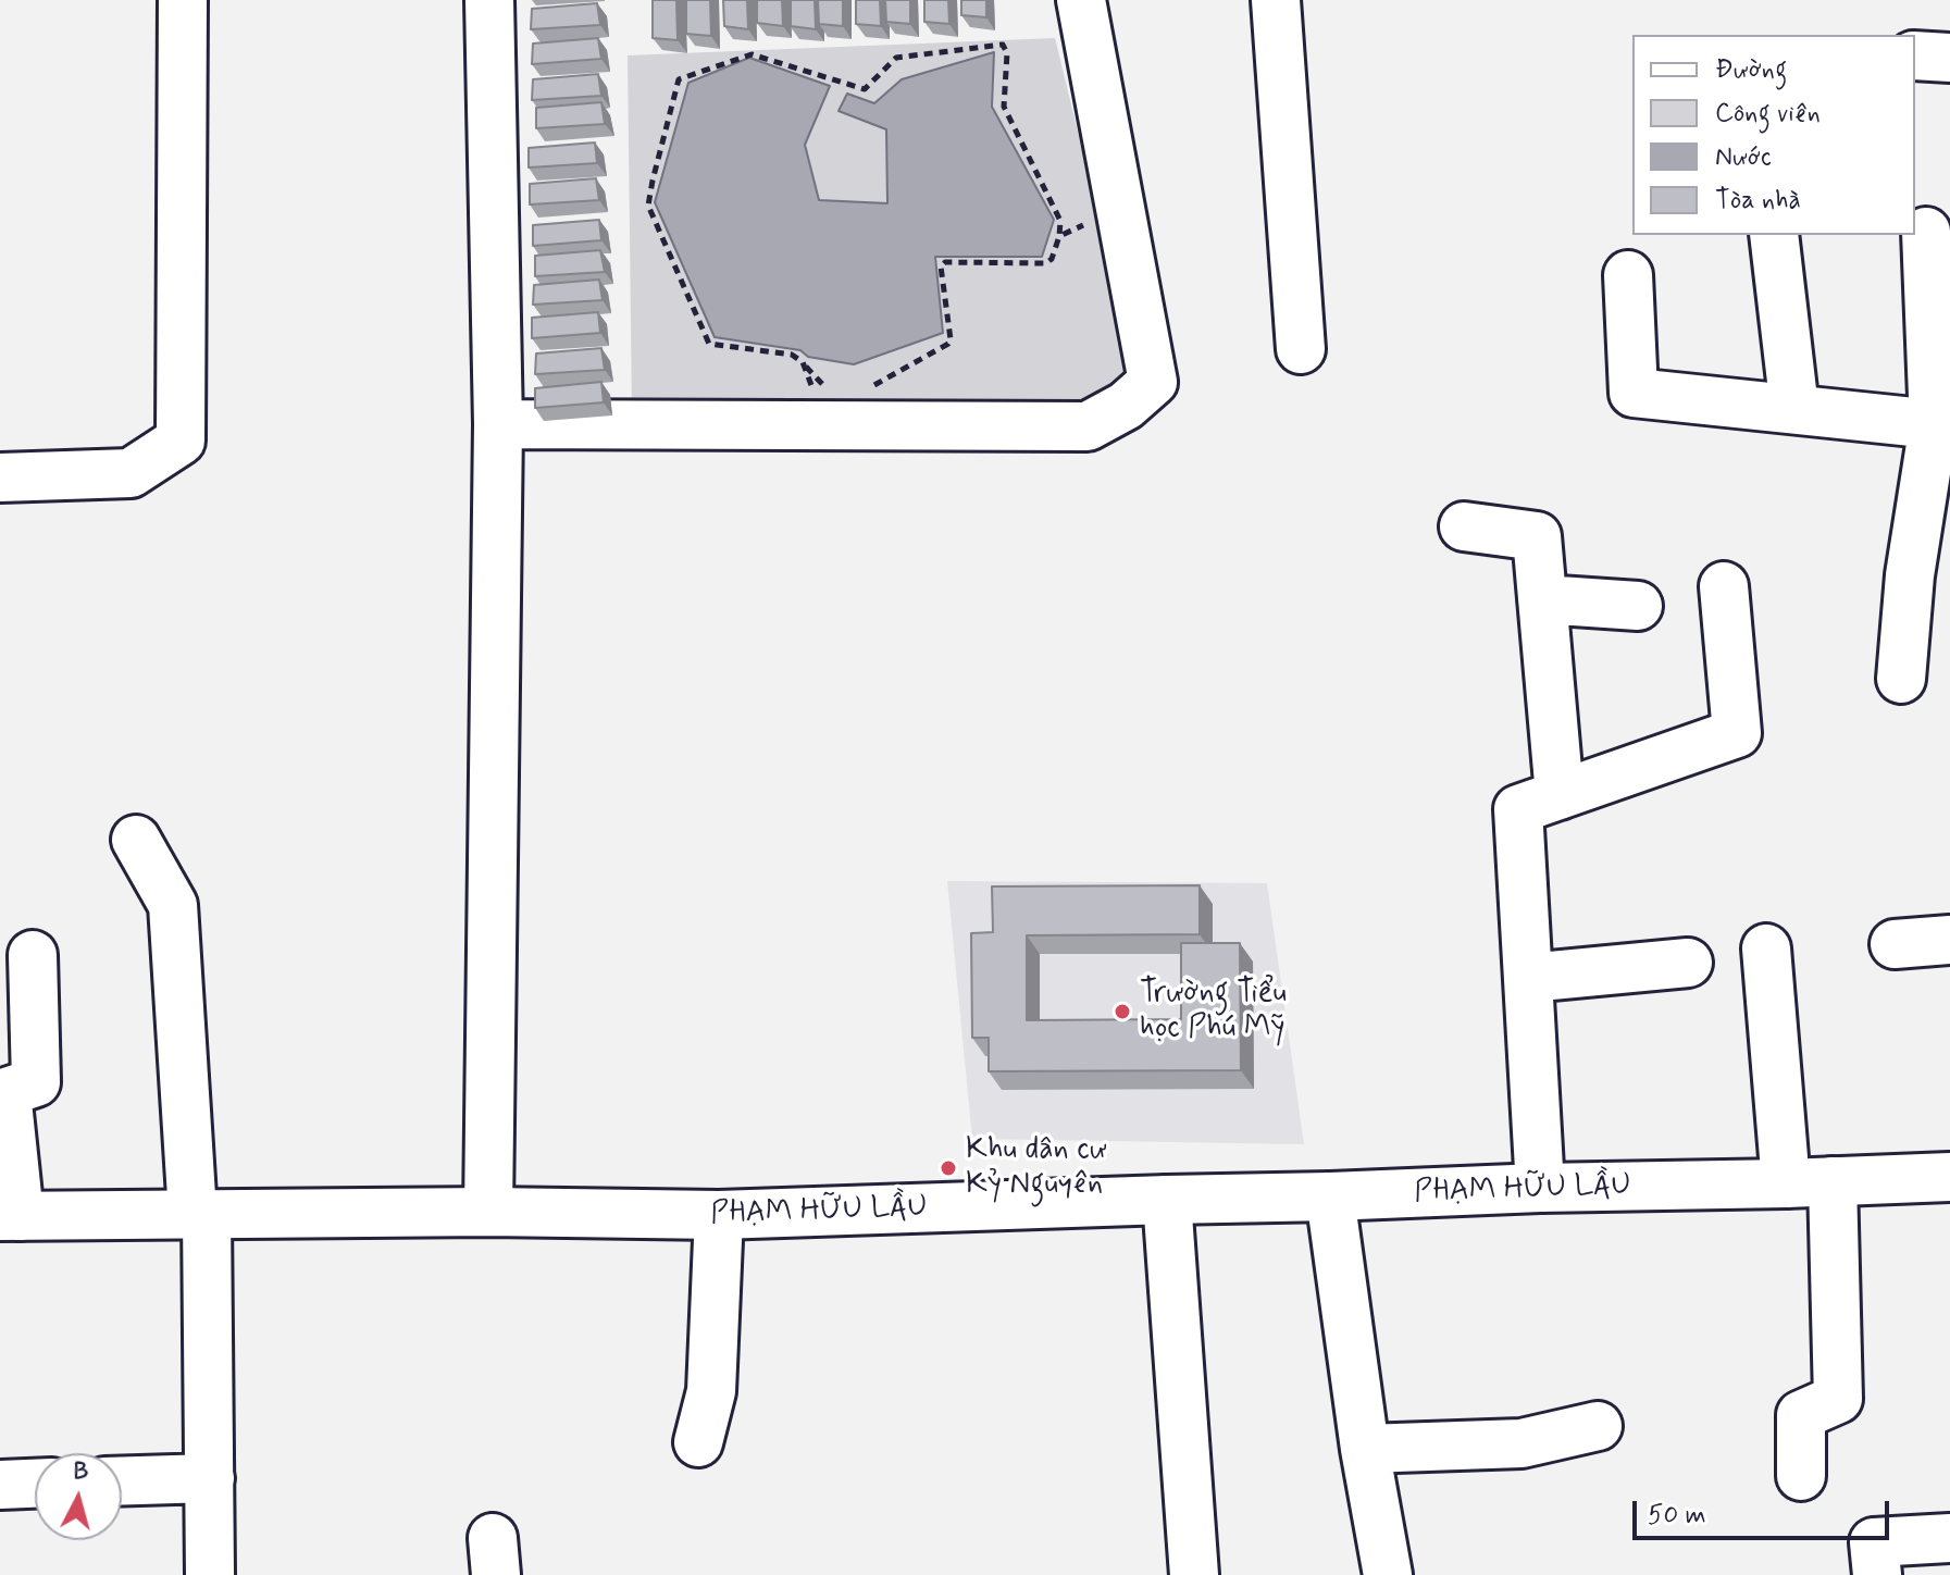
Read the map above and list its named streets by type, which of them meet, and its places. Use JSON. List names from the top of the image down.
{
  "streets": {
    "street": ["PHẠM HỮU LẦU"]
  },
  "places": ["Trường Tiểu học Phú Mỹ", "Khu dân cư Kỷ Nguyên"],
  "legend": [
    "Đường",
    "Công viên",
    "Nước",
    "Tòa nhà"
  ],
  "scale_bar": "50 m",
  "north": "top"
}
